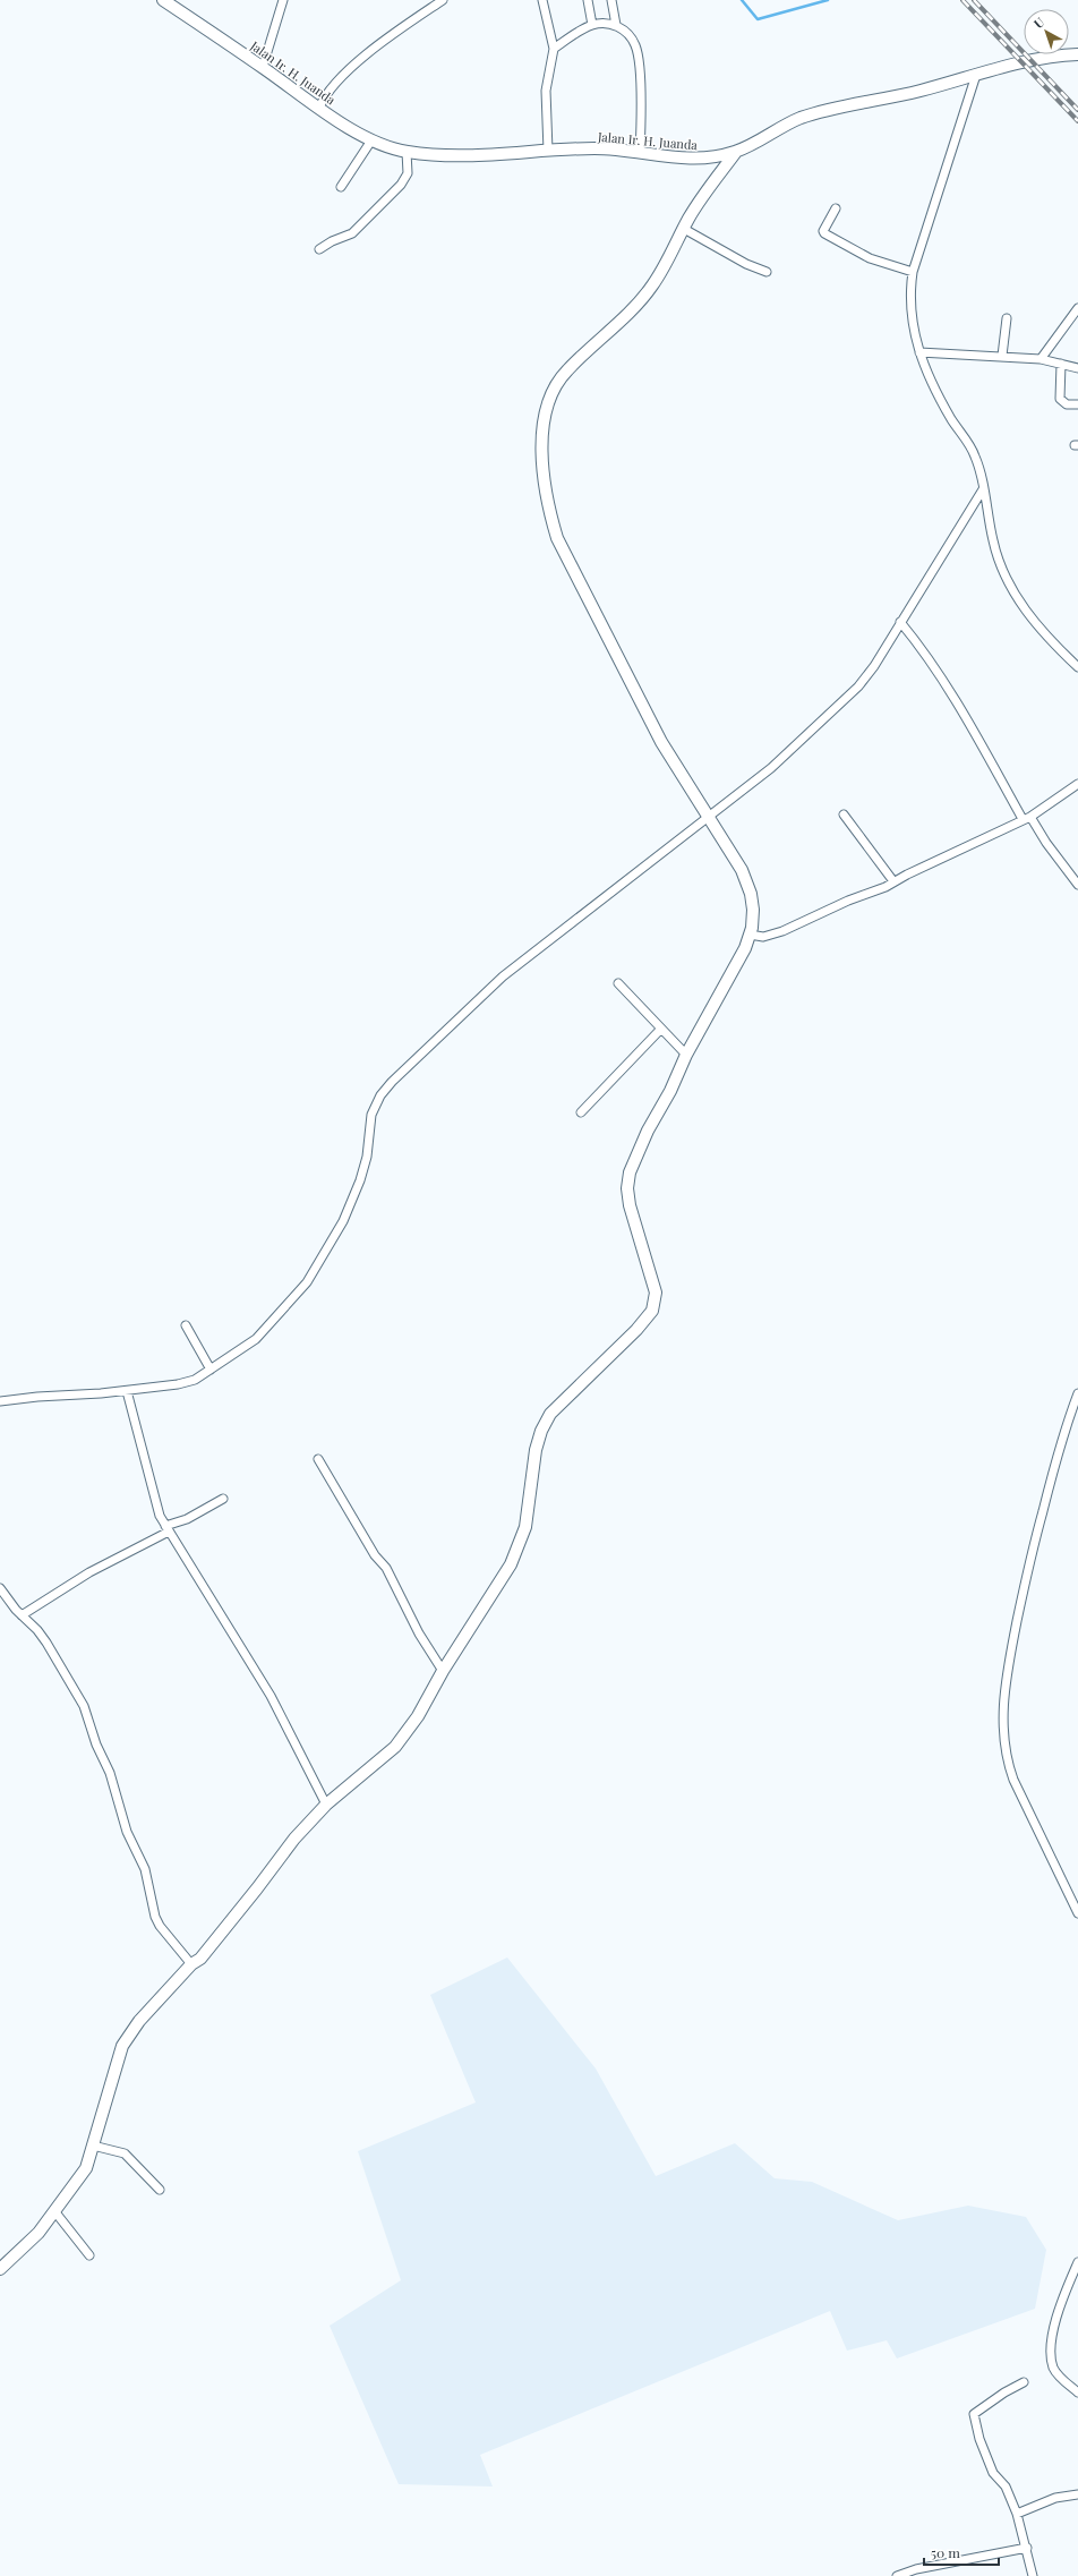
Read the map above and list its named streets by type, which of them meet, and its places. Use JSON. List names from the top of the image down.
{
  "streets": {
    "street": ["Jalan Ir. H. Juanda"]
  },
  "scale_bar": "50 m",
  "north": "top left"
}
